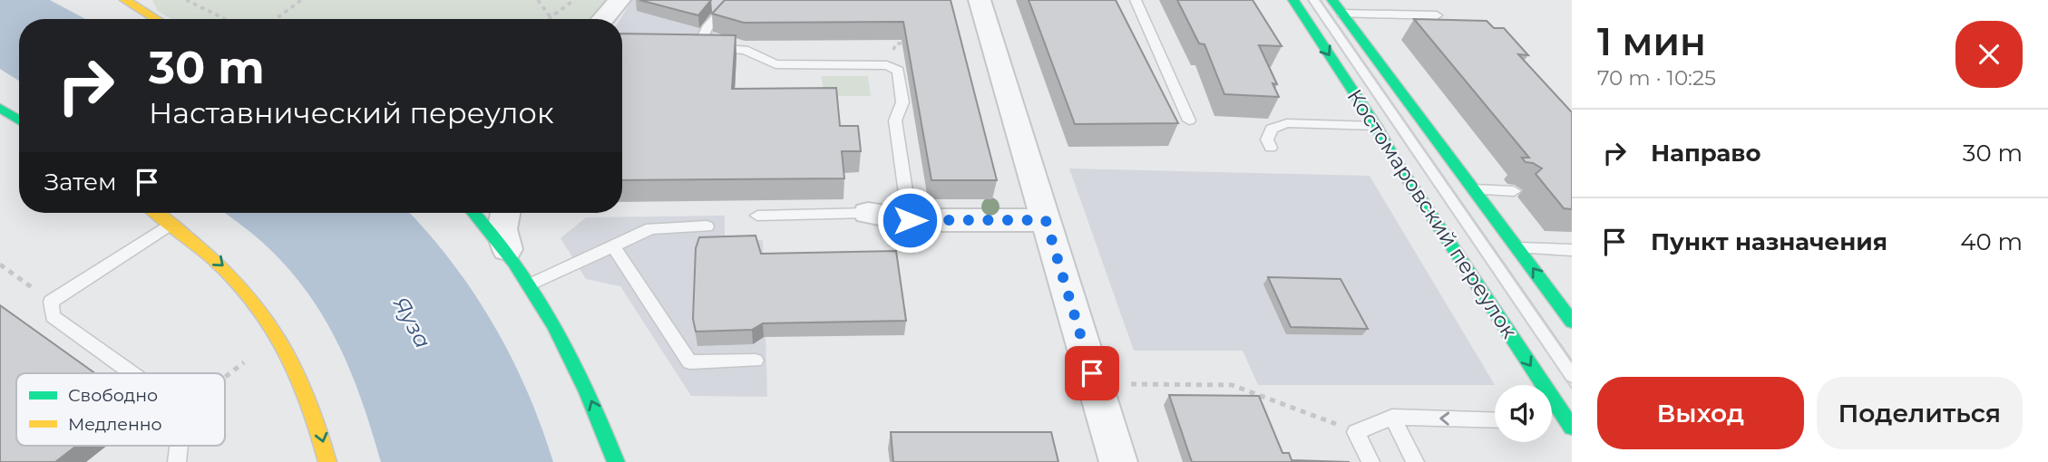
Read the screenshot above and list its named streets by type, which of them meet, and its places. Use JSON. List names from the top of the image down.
{
  "streets": {
    "main road": ["Костомаровский переулок"]
  },
  "water": ["Яуза"],
  "legend": ["Свободно", "Медленно"],
  "page": {
    "heading": ["1 мин", "70 m · 10:25"],
    "turn": ["30 m", "Наставнический переулок"],
    "list": [
      {
        "name": "Направо",
        "value": "30 m"
      },
      {
        "name": "Пункт назначения",
        "value": "40 m"
      }
    ],
    "then": "Затем",
    "buttons": ["Выход", "Поделиться"]
  }
}
